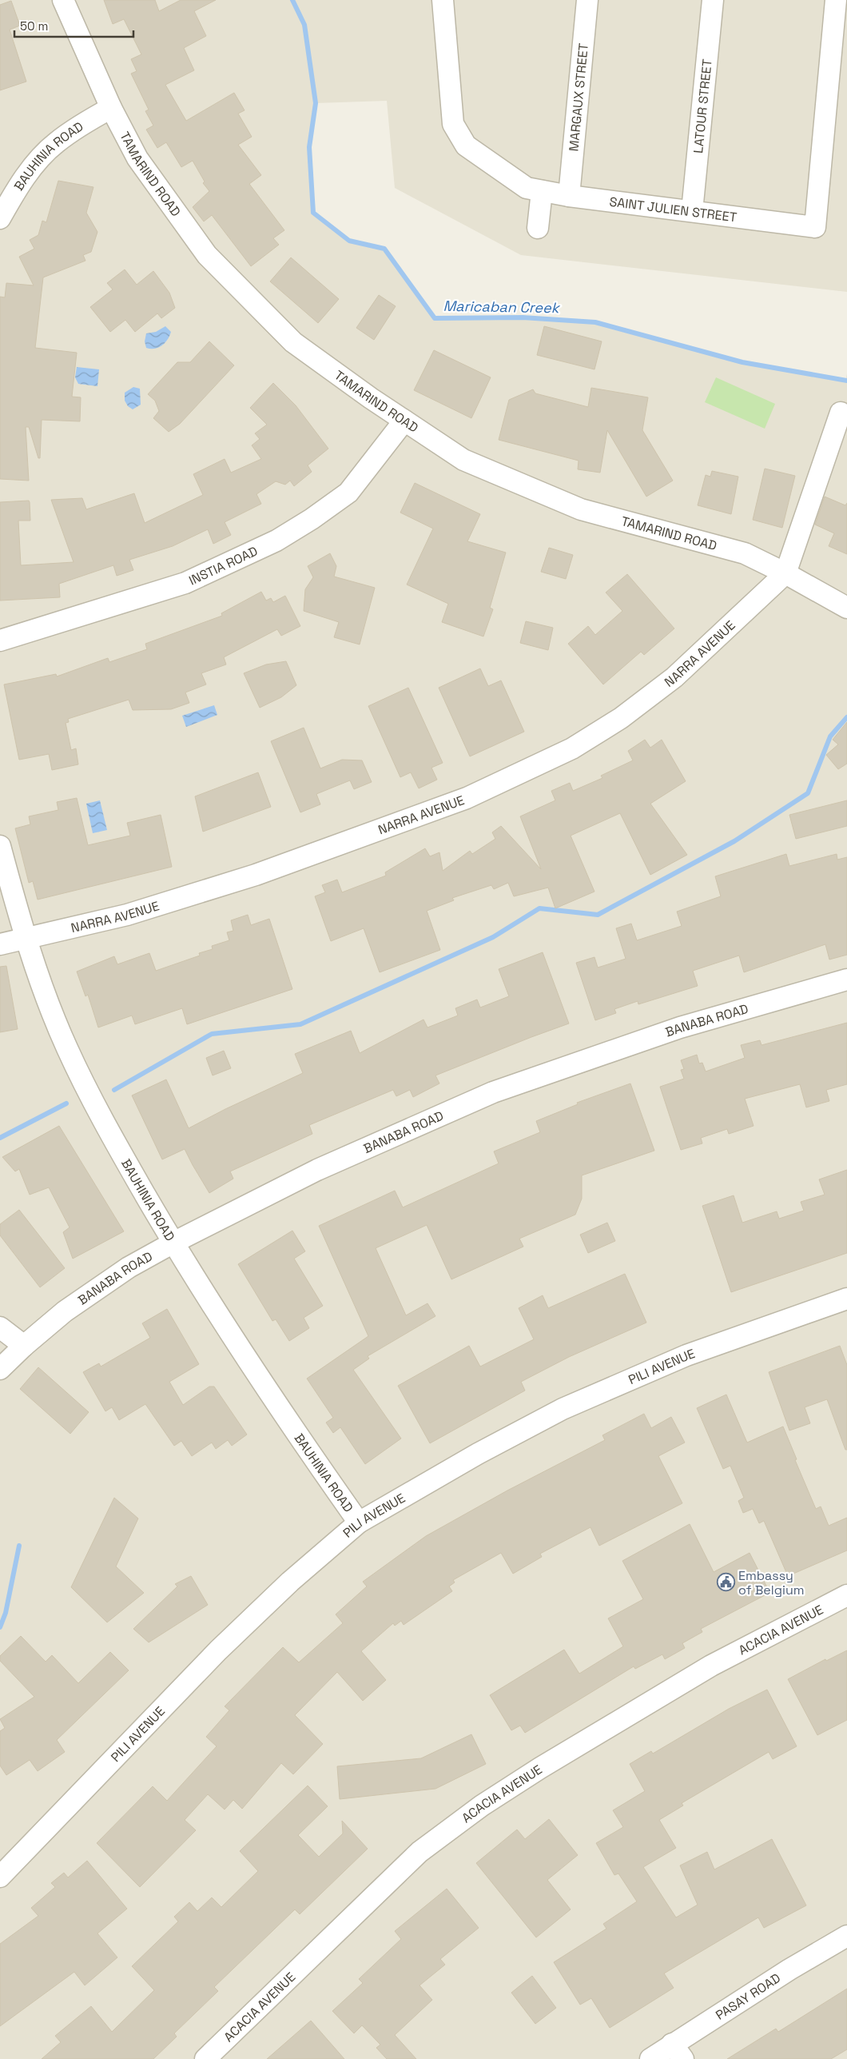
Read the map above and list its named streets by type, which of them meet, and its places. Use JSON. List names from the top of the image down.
{
  "streets": {
    "street": [
      "MARGAUX STREET",
      "LATOUR STREET",
      "BAUHINIA ROAD",
      "TAMARIND ROAD",
      "SAINT JULIEN STREET",
      "INSTIA ROAD",
      "NARRA AVENUE",
      "BANABA ROAD",
      "PILI AVENUE",
      "ACACIA AVENUE",
      "PASAY ROAD"
    ]
  },
  "crossings": [
    ["MARGAUX STREET", "SAINT JULIEN STREET"],
    ["LATOUR STREET", "SAINT JULIEN STREET"],
    ["BAUHINIA ROAD", "TAMARIND ROAD"],
    ["BAUHINIA ROAD", "NARRA AVENUE"],
    ["BAUHINIA ROAD", "BANABA ROAD"],
    ["BAUHINIA ROAD", "PILI AVENUE"],
    ["TAMARIND ROAD", "INSTIA ROAD"],
    ["TAMARIND ROAD", "NARRA AVENUE"]
  ],
  "water": ["Maricaban Creek"],
  "places": {
    "public building": ["Embassy of Belgium"]
  },
  "scale_bar": "50 m"
}
